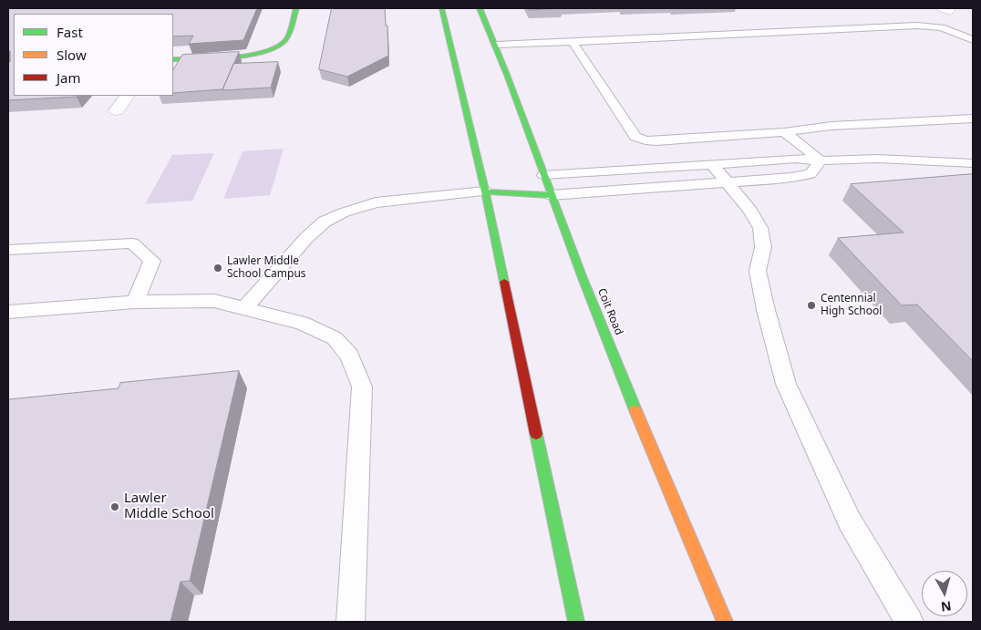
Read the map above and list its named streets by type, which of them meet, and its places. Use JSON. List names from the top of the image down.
{
  "streets": {
    "main road": ["Coit Road"]
  },
  "places": ["Lawler Middle School Campus", "Centennial High School", "Lawler Middle School"],
  "legend": ["Fast", "Slow", "Jam"],
  "north": "bottom"
}
